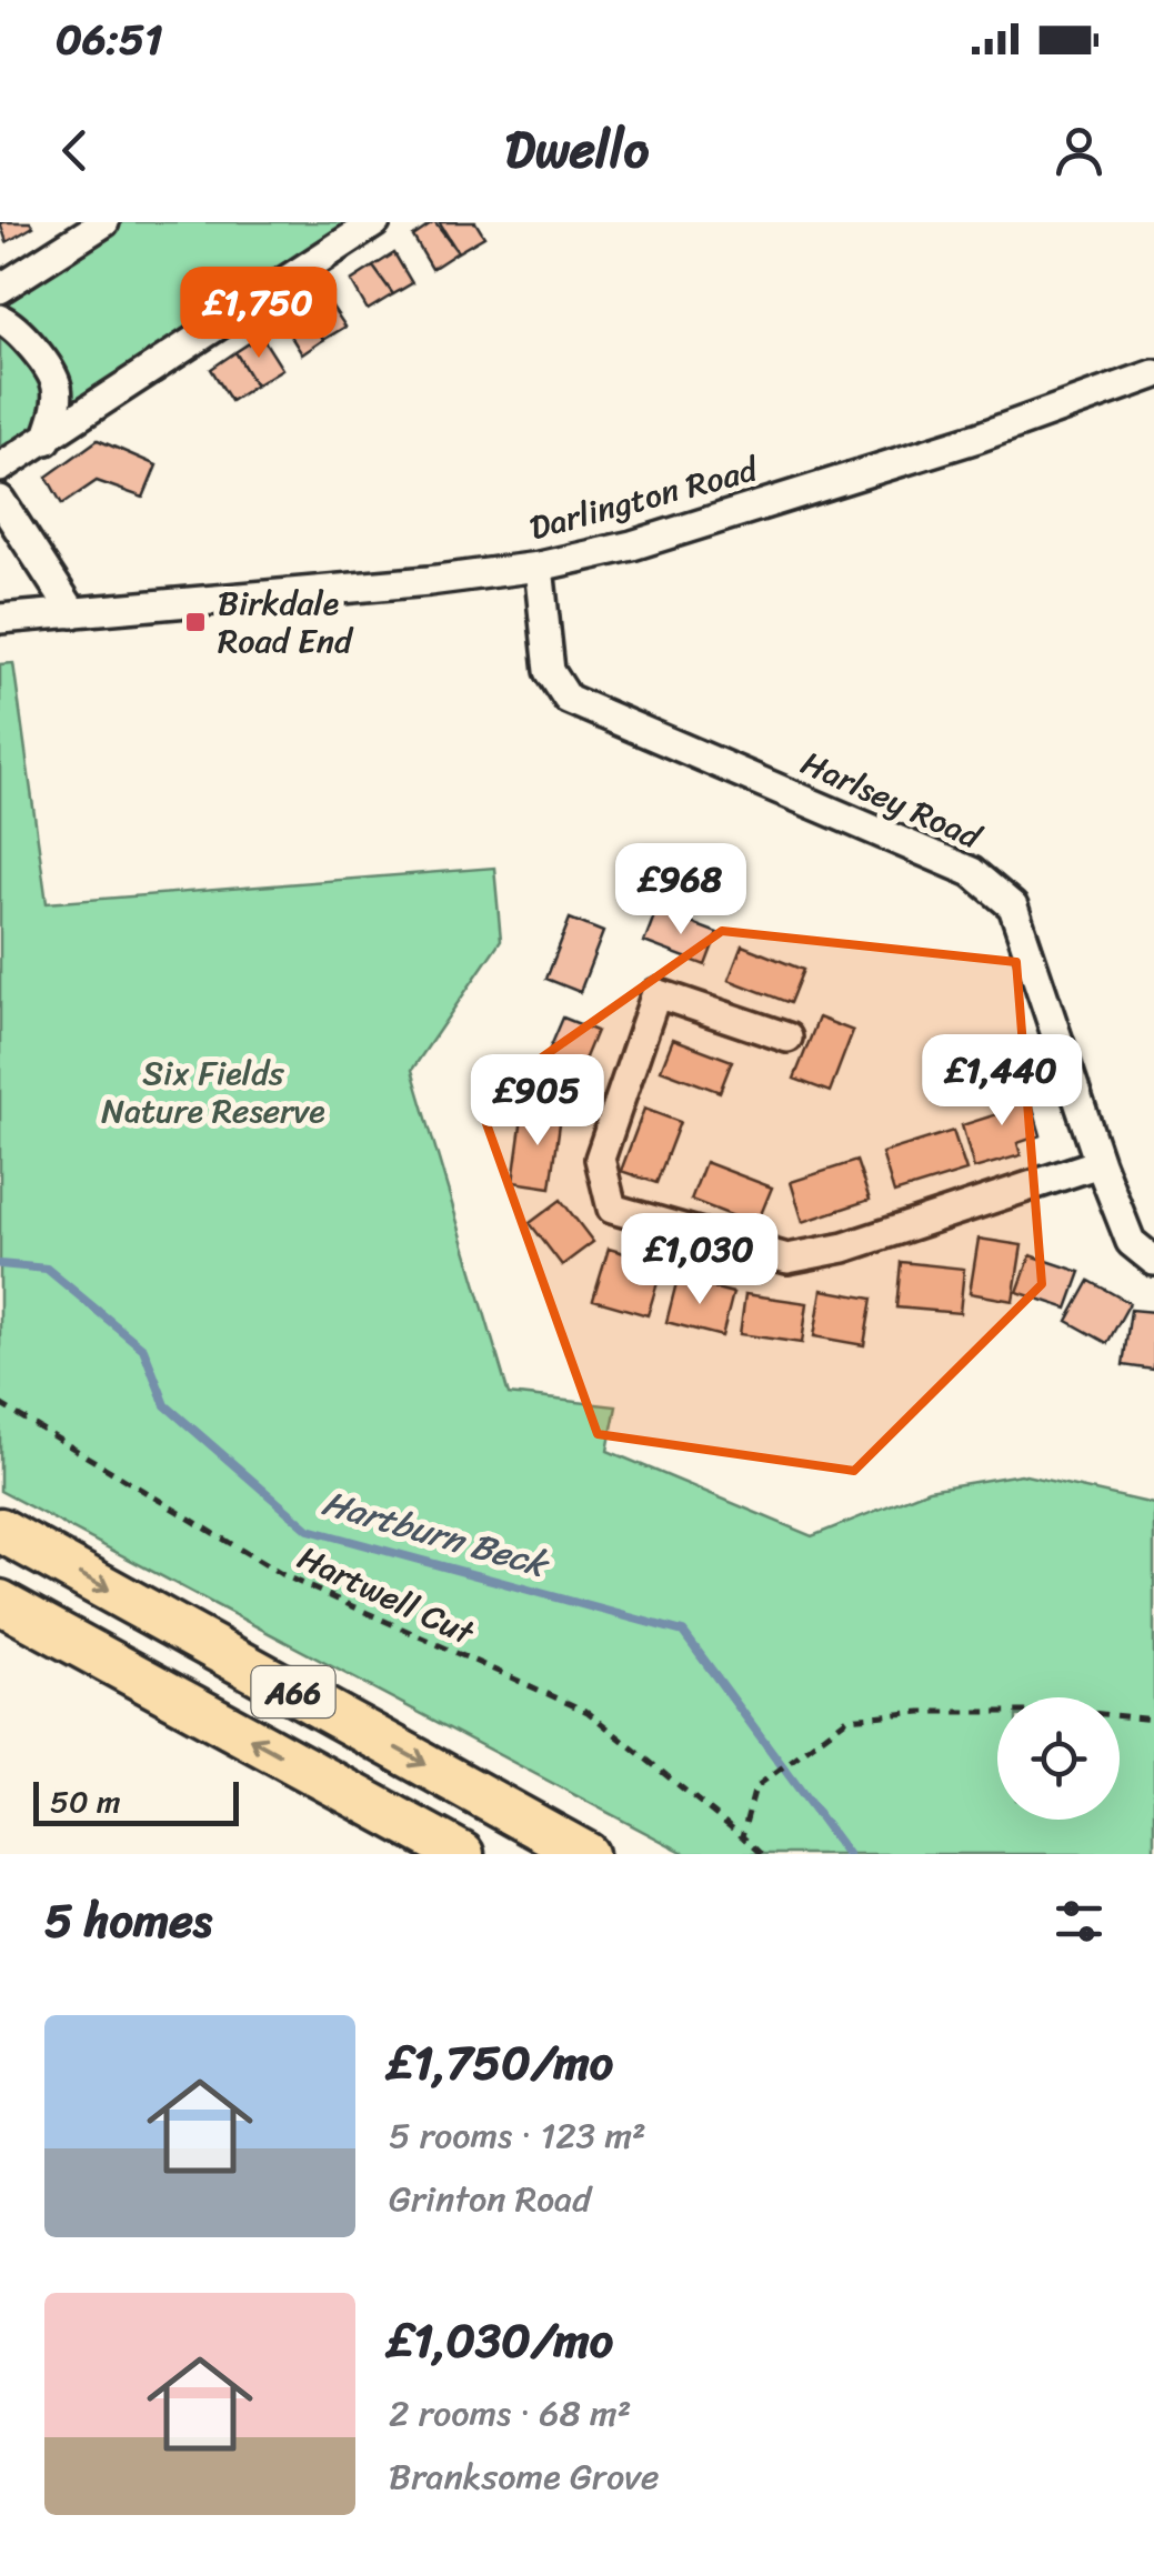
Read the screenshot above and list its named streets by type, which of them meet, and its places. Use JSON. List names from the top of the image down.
{
  "streets": {
    "highway": ["A66"],
    "street": ["Darlington Road", "Harlsey Road"],
    "path": ["Hartwell Cut"]
  },
  "crossings": [
    ["Darlington Road", "Harlsey Road"]
  ],
  "water": ["Hartburn Beck"],
  "parks": ["Six Fields Nature Reserve"],
  "places": {
    "transit": ["Birkdale Road End"]
  },
  "scale_bar": "50 m",
  "page": {
    "status": "06:51",
    "header": "Dwello",
    "price": [
      "£1,750",
      "£968",
      "£1,440",
      "£905",
      "£1,030"
    ],
    "scale": "50 m",
    "heading": "5 homes",
    "list": [
      {
        "name": "£1,750/mo",
        "note": "5 rooms · 123 m² · Grinton Road"
      },
      {
        "name": "£1,030/mo",
        "note": "2 rooms · 68 m² · Branksome Grove"
      }
    ]
  }
}
